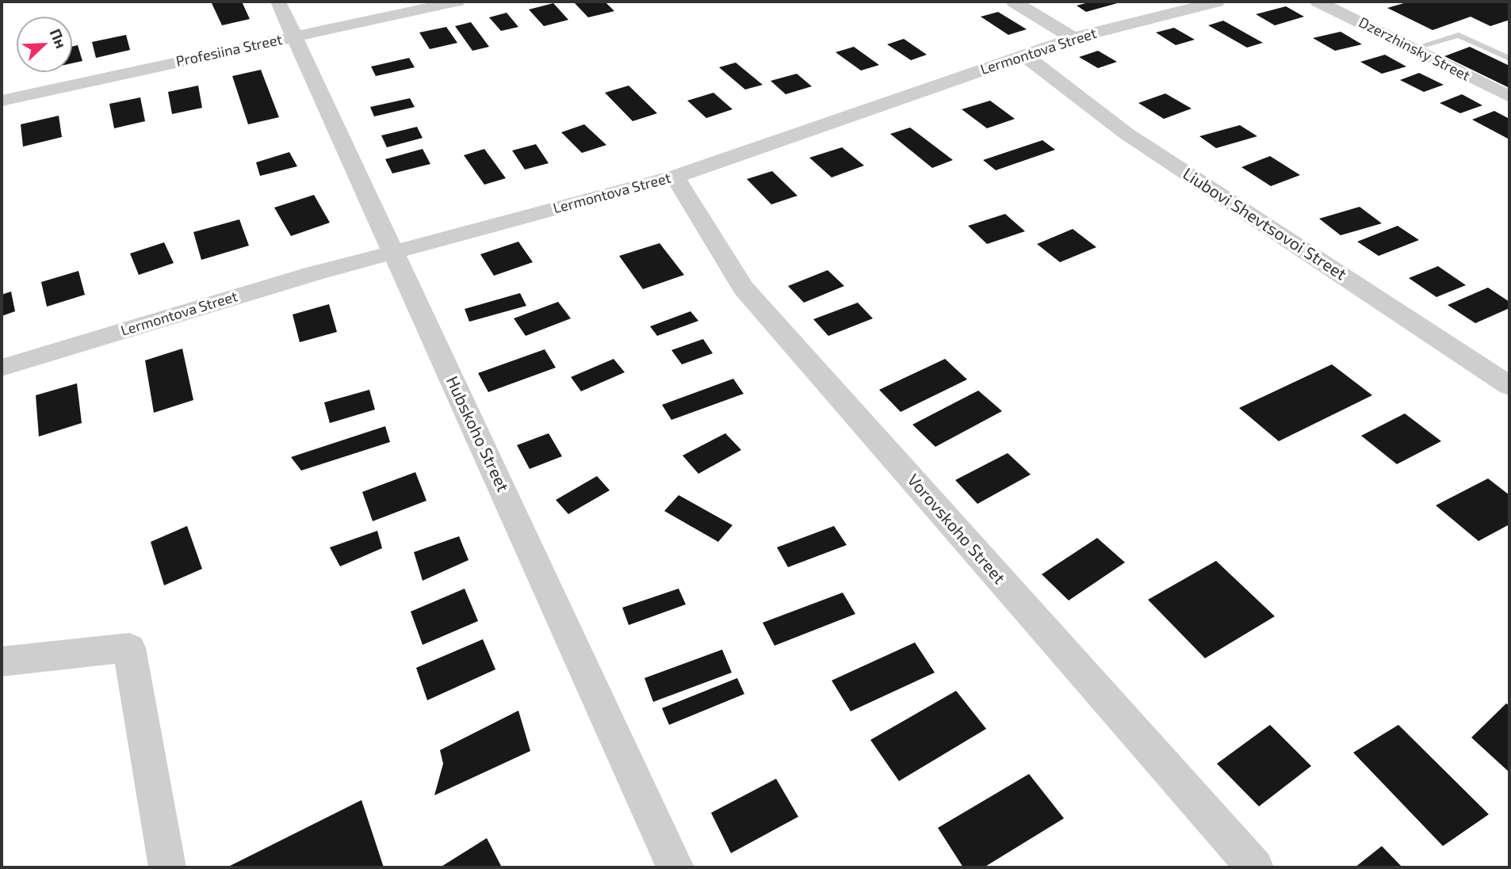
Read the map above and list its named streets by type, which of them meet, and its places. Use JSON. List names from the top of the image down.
{
  "streets": {
    "street": [
      "Dzerzhinsky Street",
      "Profesiina Street",
      "Lermontova Street",
      "Liubovi Shevtsovoi Street",
      "Hubskoho Street",
      "Vorovskoho Street"
    ]
  },
  "crossings": [
    ["Profesiina Street", "Hubskoho Street"],
    ["Lermontova Street", "Liubovi Shevtsovoi Street"],
    ["Lermontova Street", "Hubskoho Street"],
    ["Lermontova Street", "Vorovskoho Street"]
  ],
  "north": "top right"
}
